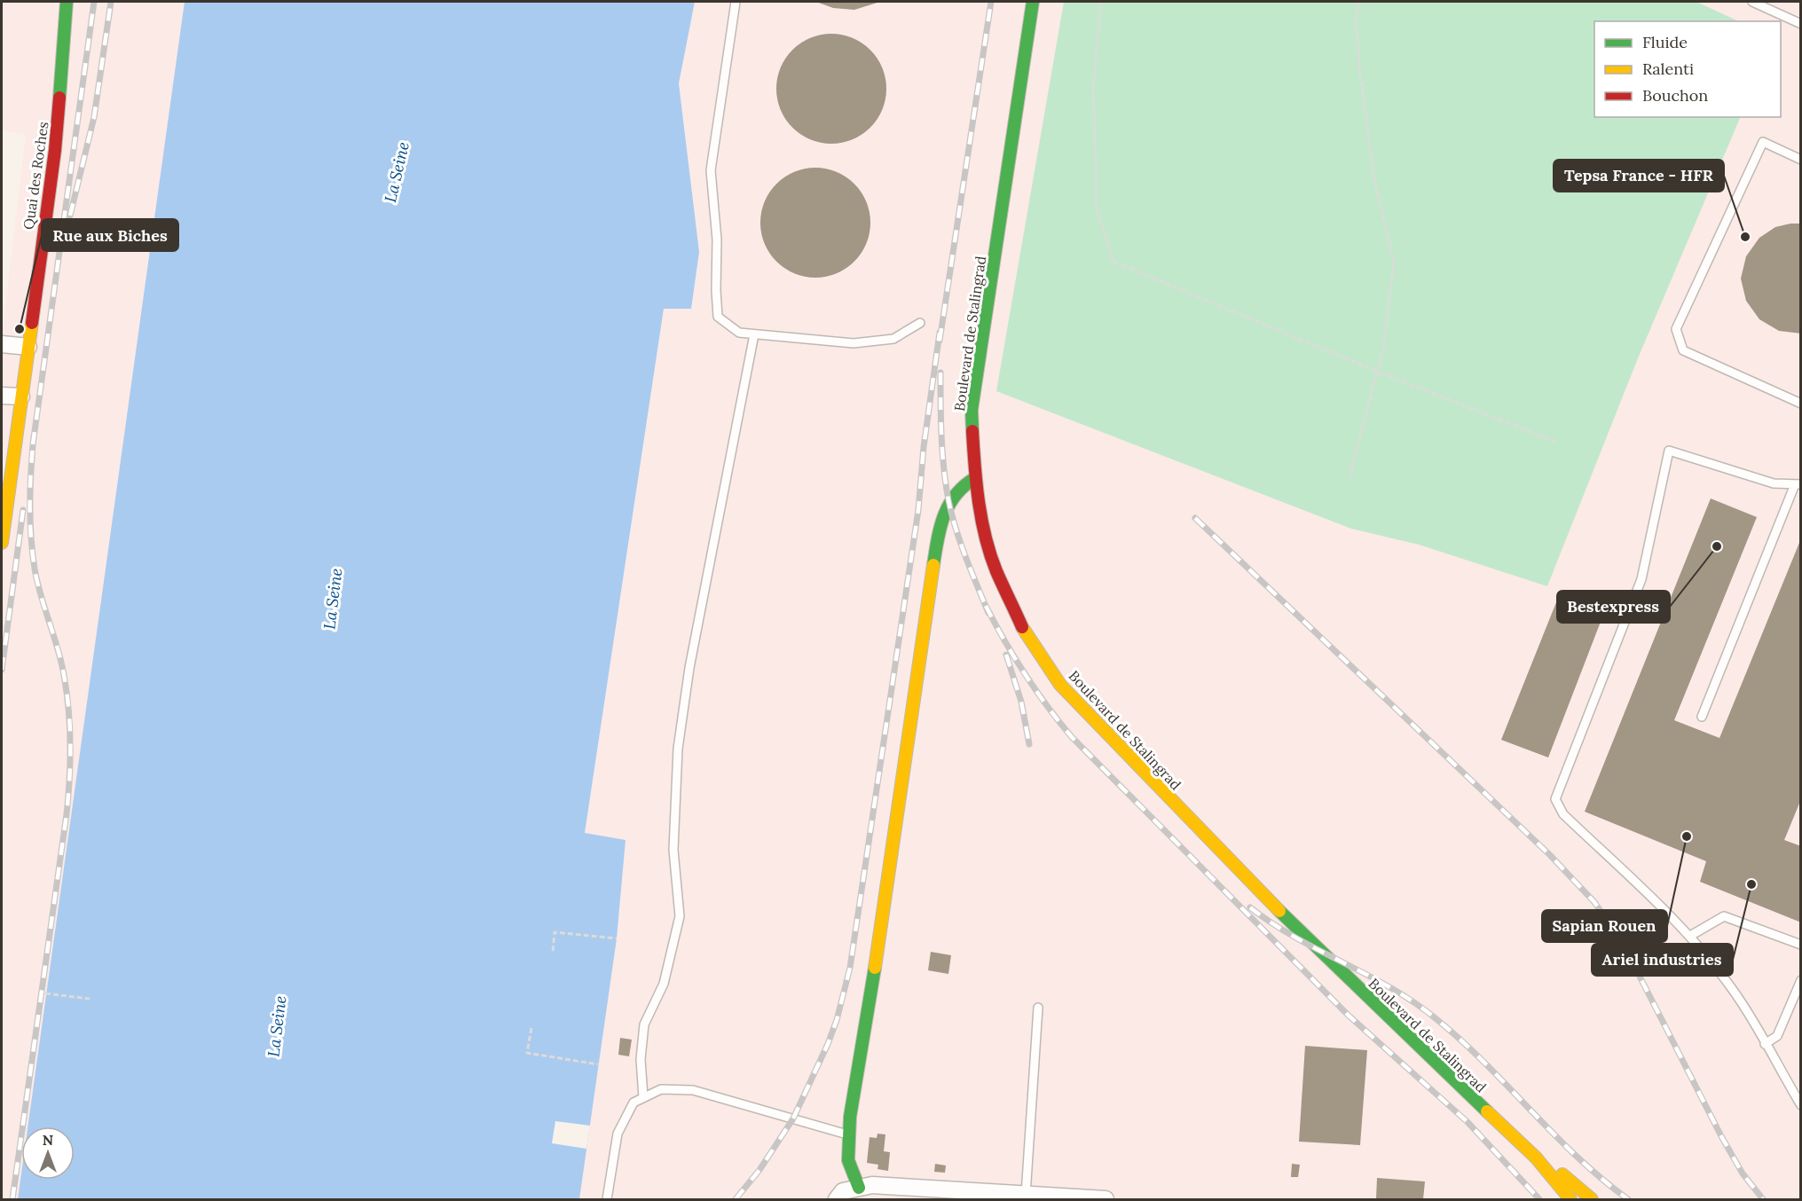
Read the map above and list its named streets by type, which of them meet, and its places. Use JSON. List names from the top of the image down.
{
  "streets": {
    "street": ["Quai des Roches", "Boulevard de Stalingrad"]
  },
  "water": ["La Seine"],
  "places": [
    "Tepsa France - HFR",
    "Rue aux Biches",
    "Bestexpress",
    "Sapian Rouen",
    "Ariel industries"
  ],
  "legend": ["Fluide", "Ralenti", "Bouchon"],
  "north": "top"
}
